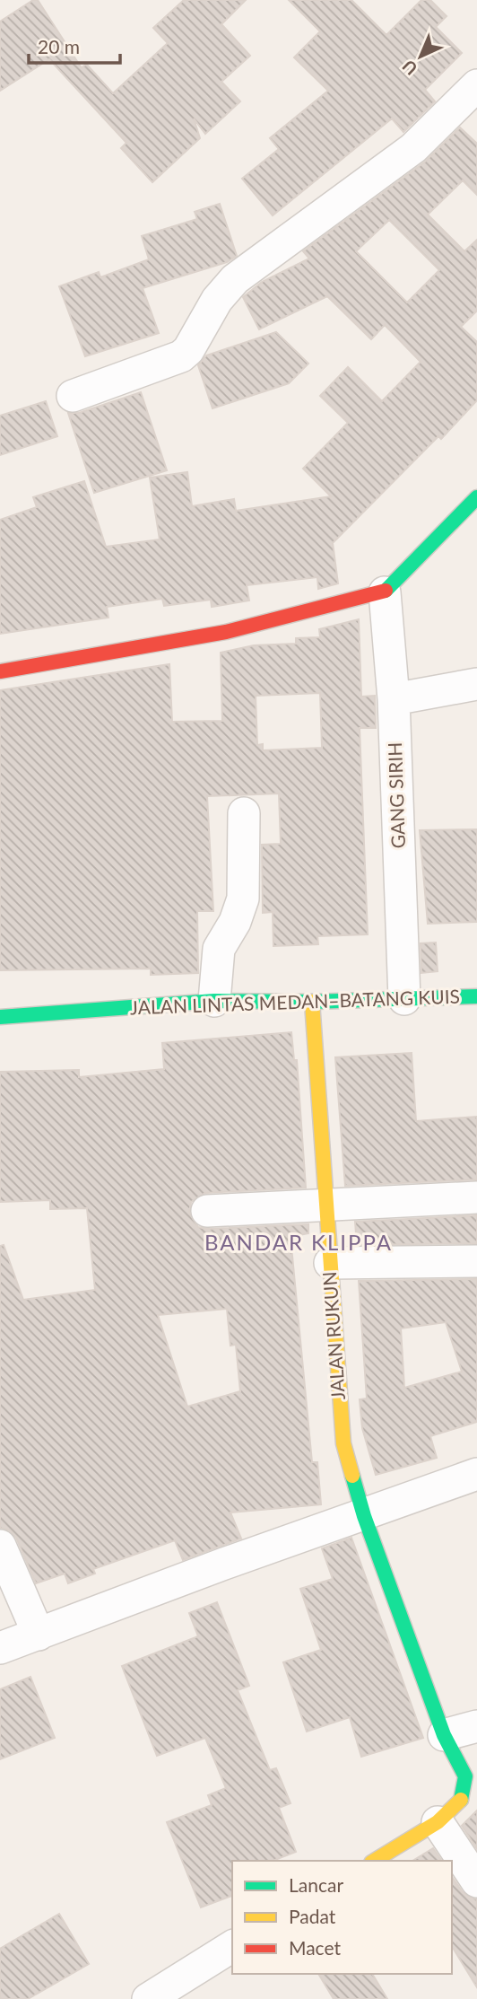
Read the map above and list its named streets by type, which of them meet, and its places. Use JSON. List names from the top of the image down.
{
  "streets": {
    "main road": ["JALAN LINTAS MEDAN–BATANG KUIS", "JALAN RUKUN"],
    "street": ["GANG SIRIH"]
  },
  "crossings": [
    ["GANG SIRIH", "JALAN LINTAS MEDAN–BATANG KUIS"],
    ["JALAN LINTAS MEDAN–BATANG KUIS", "JALAN RUKUN"]
  ],
  "districts": ["BANDAR KLIPPA"],
  "legend": ["Lancar", "Padat", "Macet"],
  "scale_bar": "20 m",
  "north": "bottom left"
}
